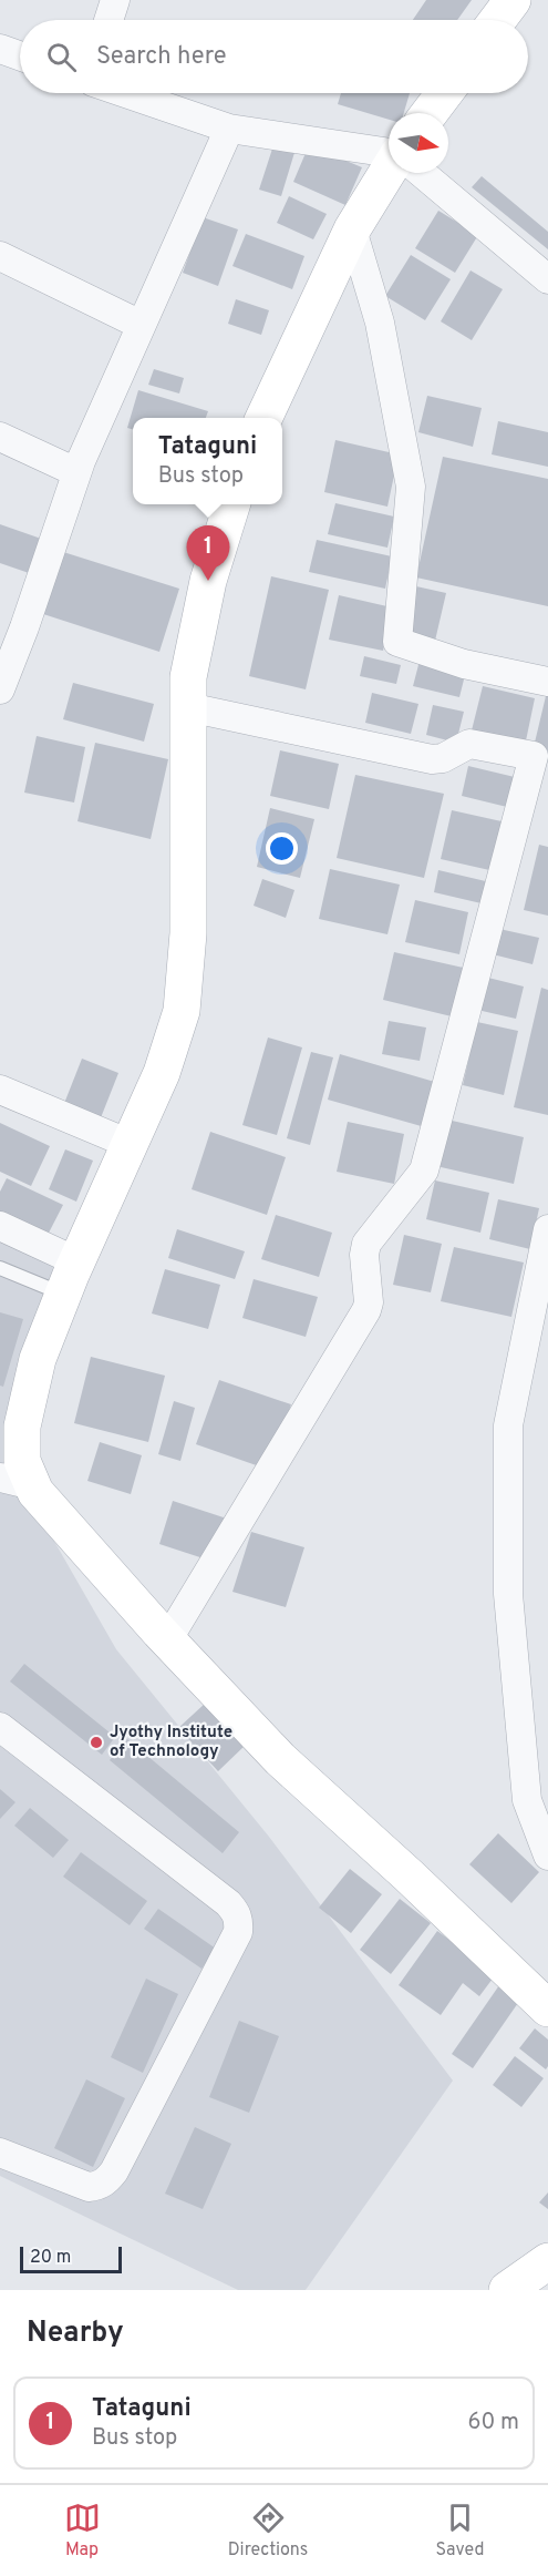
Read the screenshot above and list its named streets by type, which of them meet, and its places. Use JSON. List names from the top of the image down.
{
  "places": ["Jyothy Institute of Technology"],
  "scale_bar": "20 m",
  "north": "right",
  "page": {
    "search": "Search here",
    "popup": ["Tataguni", "Bus stop"],
    "pins": "1",
    "scale": "20 m",
    "heading": "Nearby",
    "list": [
      {
        "mark": "1",
        "name": "Tataguni",
        "note": "Bus stop",
        "value": "60 m"
      }
    ],
    "nav": ["Map", "Directions", "Saved"]
  }
}
